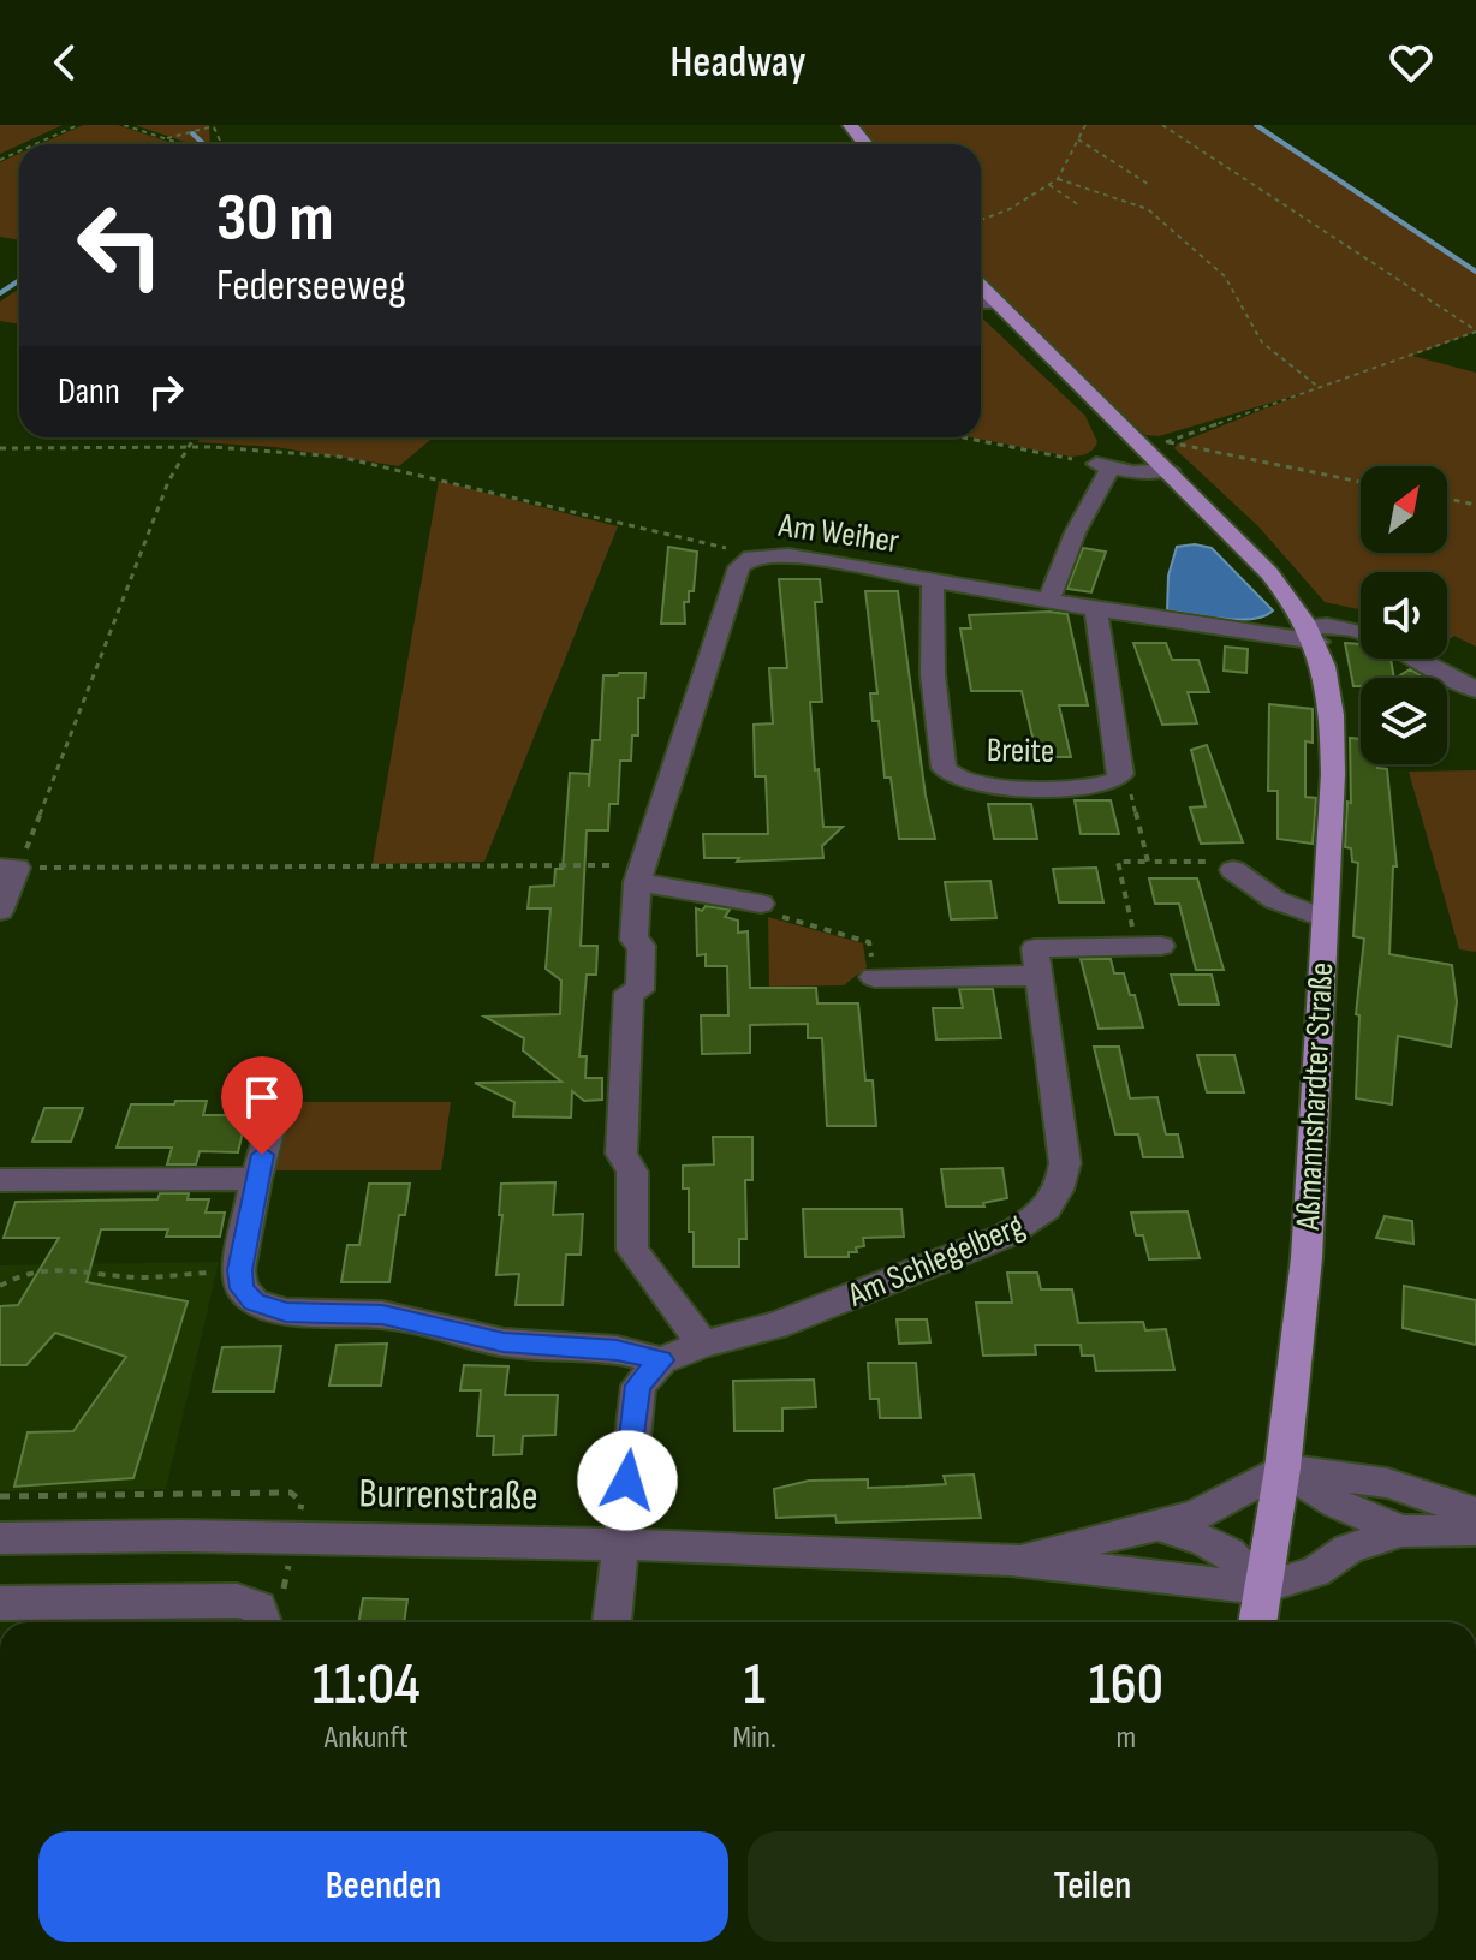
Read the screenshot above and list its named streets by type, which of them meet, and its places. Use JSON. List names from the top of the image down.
{
  "streets": {
    "main road": ["Aßmannshardter Straße"],
    "street": [
      "Am Weiher",
      "Breite",
      "Am Schlegelberg",
      "Burrenstraße"
    ]
  },
  "crossings": [
    ["Am Weiher", "Breite"],
    ["Am Weiher", "Aßmannshardter Straße"],
    ["Am Weiher", "Am Schlegelberg"],
    ["Aßmannshardter Straße", "Burrenstraße"]
  ],
  "north": "top right",
  "page": {
    "header": "Headway",
    "turn": ["30 m", "Federseeweg"],
    "then": "Dann",
    "eta": [
      "11:04",
      "Ankunft",
      "1",
      "Min.",
      "160",
      "m"
    ],
    "buttons": ["Beenden", "Teilen"]
  }
}
